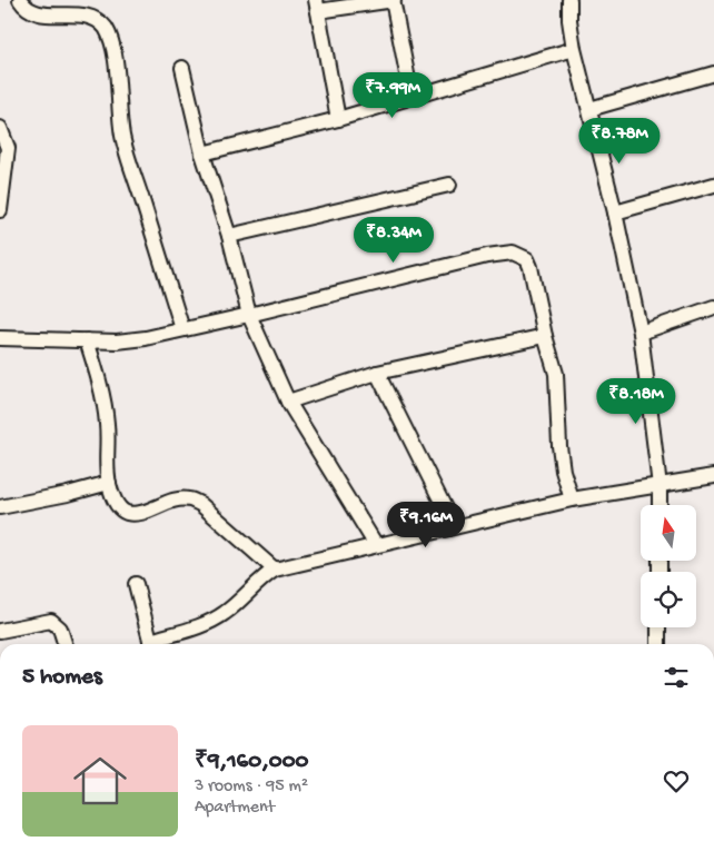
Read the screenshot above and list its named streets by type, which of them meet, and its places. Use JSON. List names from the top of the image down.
{
  "north": "top",
  "page": {
    "price": [
      "₹7.99M",
      "₹8.78M",
      "₹8.34M",
      "₹8.18M",
      "₹9.16M"
    ],
    "heading": "5 homes",
    "list": [
      {
        "name": "₹9,160,000",
        "note": "3 rooms · 95 m² · Apartment"
      }
    ]
  }
}
